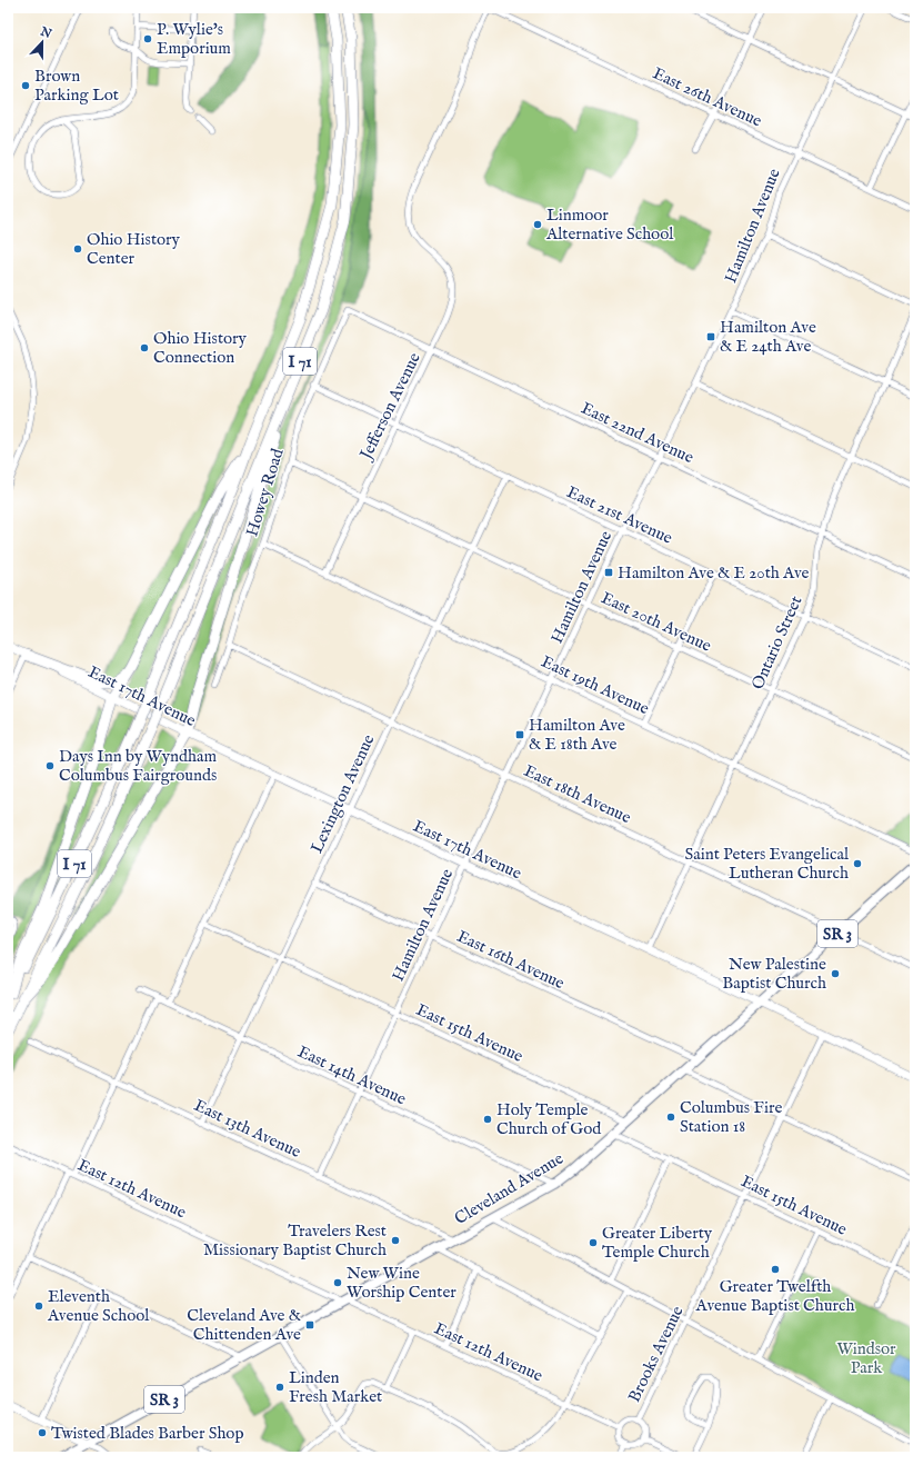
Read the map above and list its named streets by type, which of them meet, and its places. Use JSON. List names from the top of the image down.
{
  "streets": {
    "highway": ["I 71"],
    "main road": ["SR 3", "Cleveland Avenue"],
    "street": [
      "East 26th Avenue",
      "Hamilton Avenue",
      "Jefferson Avenue",
      "East 22nd Avenue",
      "Howey Road",
      "East 21st Avenue",
      "East 20th Avenue",
      "Ontario Street",
      "East 19th Avenue",
      "East 17th Avenue",
      "Lexington Avenue",
      "East 18th Avenue",
      "East 16th Avenue",
      "East 15th Avenue",
      "East 14th Avenue",
      "East 13th Avenue",
      "East 12th Avenue",
      "Brooks Avenue"
    ]
  },
  "crossings": [
    ["East 26th Avenue", "Hamilton Avenue"],
    ["East 26th Avenue", "Jefferson Avenue"],
    ["Hamilton Avenue", "East 22nd Avenue"],
    ["Hamilton Avenue", "East 21st Avenue"],
    ["Hamilton Avenue", "East 20th Avenue"],
    ["Hamilton Avenue", "East 19th Avenue"],
    ["Hamilton Avenue", "East 17th Avenue"],
    ["Hamilton Avenue", "East 18th Avenue"],
    ["Hamilton Avenue", "East 16th Avenue"],
    ["Hamilton Avenue", "East 15th Avenue"],
    ["Hamilton Avenue", "East 14th Avenue"],
    ["Hamilton Avenue", "East 13th Avenue"],
    ["Jefferson Avenue", "East 22nd Avenue"],
    ["Jefferson Avenue", "East 21st Avenue"],
    ["Jefferson Avenue", "East 20th Avenue"],
    ["Jefferson Avenue", "East 19th Avenue"],
    ["East 22nd Avenue", "Howey Road"],
    ["East 22nd Avenue", "Ontario Street"],
    ["Howey Road", "East 21st Avenue"],
    ["Howey Road", "East 20th Avenue"],
    ["Howey Road", "East 19th Avenue"],
    ["Howey Road", "East 18th Avenue"],
    ["East 21st Avenue", "Ontario Street"],
    ["East 21st Avenue", "Lexington Avenue"],
    ["East 20th Avenue", "Ontario Street"],
    ["East 20th Avenue", "Lexington Avenue"],
    ["Ontario Street", "East 19th Avenue"],
    ["Ontario Street", "East 17th Avenue"],
    ["Ontario Street", "East 18th Avenue"],
    ["East 19th Avenue", "Lexington Avenue"],
    ["East 17th Avenue", "Lexington Avenue"],
    ["East 17th Avenue", "Cleveland Avenue"],
    ["East 17th Avenue", "Brooks Avenue"],
    ["Lexington Avenue", "East 18th Avenue"],
    ["Lexington Avenue", "East 16th Avenue"],
    ["Lexington Avenue", "East 15th Avenue"],
    ["Lexington Avenue", "East 14th Avenue"],
    ["Lexington Avenue", "East 13th Avenue"],
    ["East 18th Avenue", "Cleveland Avenue"],
    ["East 16th Avenue", "Cleveland Avenue"],
    ["East 15th Avenue", "Cleveland Avenue"],
    ["East 15th Avenue", "Brooks Avenue"],
    ["East 14th Avenue", "Cleveland Avenue"],
    ["East 13th Avenue", "Cleveland Avenue"],
    ["East 12th Avenue", "Cleveland Avenue"],
    ["East 12th Avenue", "Brooks Avenue"]
  ],
  "parks": ["Windsor Park"],
  "places": {
    "other": [
      "P. Wylie's Emporium",
      "Brown Parking Lot",
      "Linmoor Alternative School",
      "Ohio History Center",
      "Ohio History Connection",
      "Days Inn by Wyndham Columbus Fairgrounds",
      "Saint Peters Evangelical Lutheran Church",
      "New Palestine Baptist Church",
      "Columbus Fire Station 18",
      "Holy Temple Church of God",
      "Travelers Rest Missionary Baptist Church",
      "Greater Liberty Temple Church",
      "Greater Twelfth Avenue Baptist Church",
      "New Wine Worship Center",
      "Eleventh Avenue School",
      "Linden Fresh Market",
      "Twisted Blades Barber Shop"
    ],
    "transit": [
      "Hamilton Ave & E 24th Ave",
      "Hamilton Ave & E 20th Ave",
      "Hamilton Ave & E 18th Ave",
      "Cleveland Ave & Chittenden Ave"
    ]
  },
  "north": "top"
}
